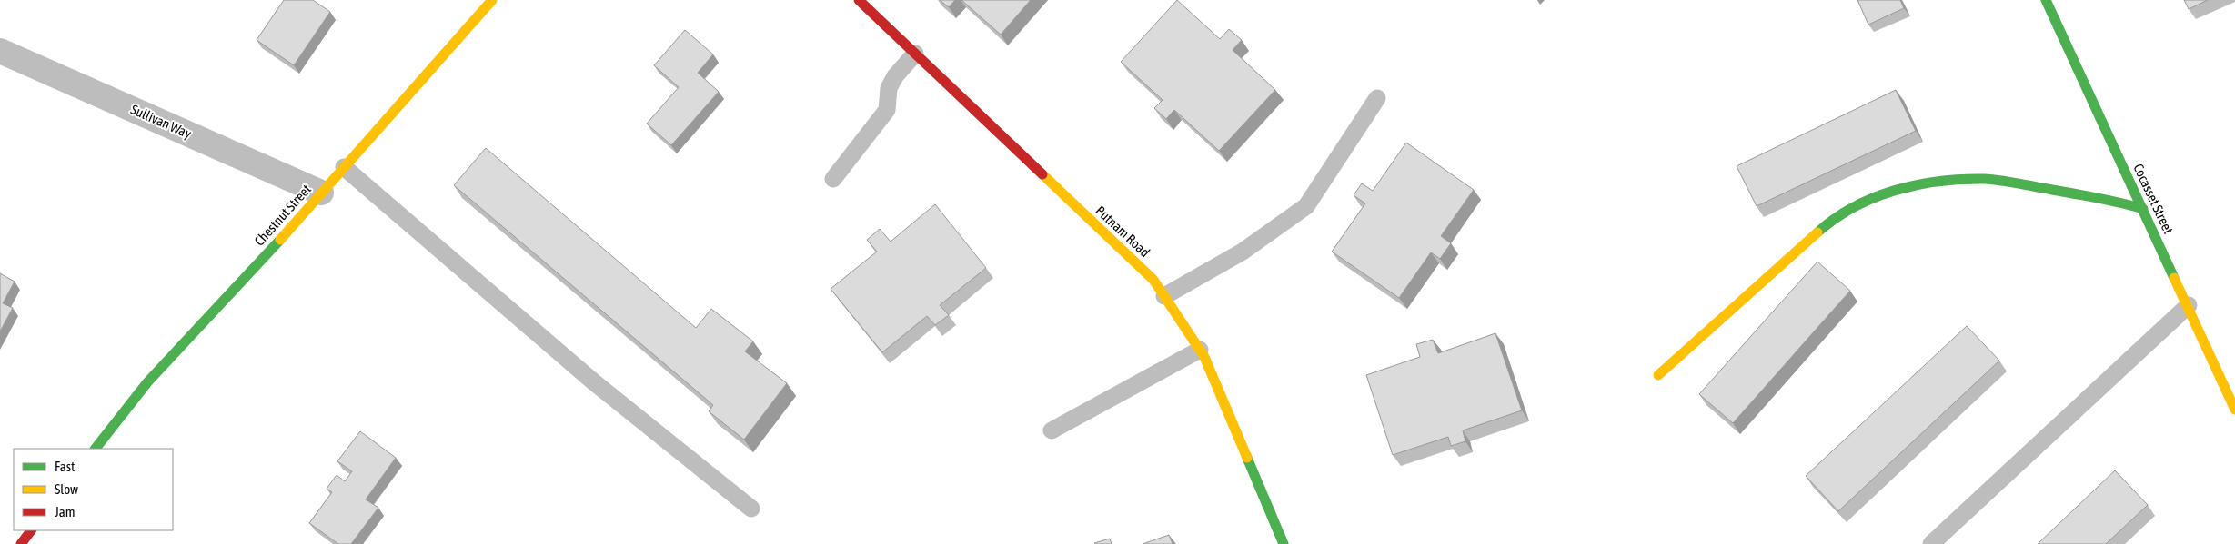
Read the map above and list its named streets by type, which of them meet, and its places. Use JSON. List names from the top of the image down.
{
  "streets": {
    "street": [
      "Sullivan Way",
      "Cocasset Street",
      "Chestnut Street",
      "Putnam Road"
    ]
  },
  "crossings": [
    ["Sullivan Way", "Chestnut Street"]
  ],
  "legend": ["Fast", "Slow", "Jam"]
}
